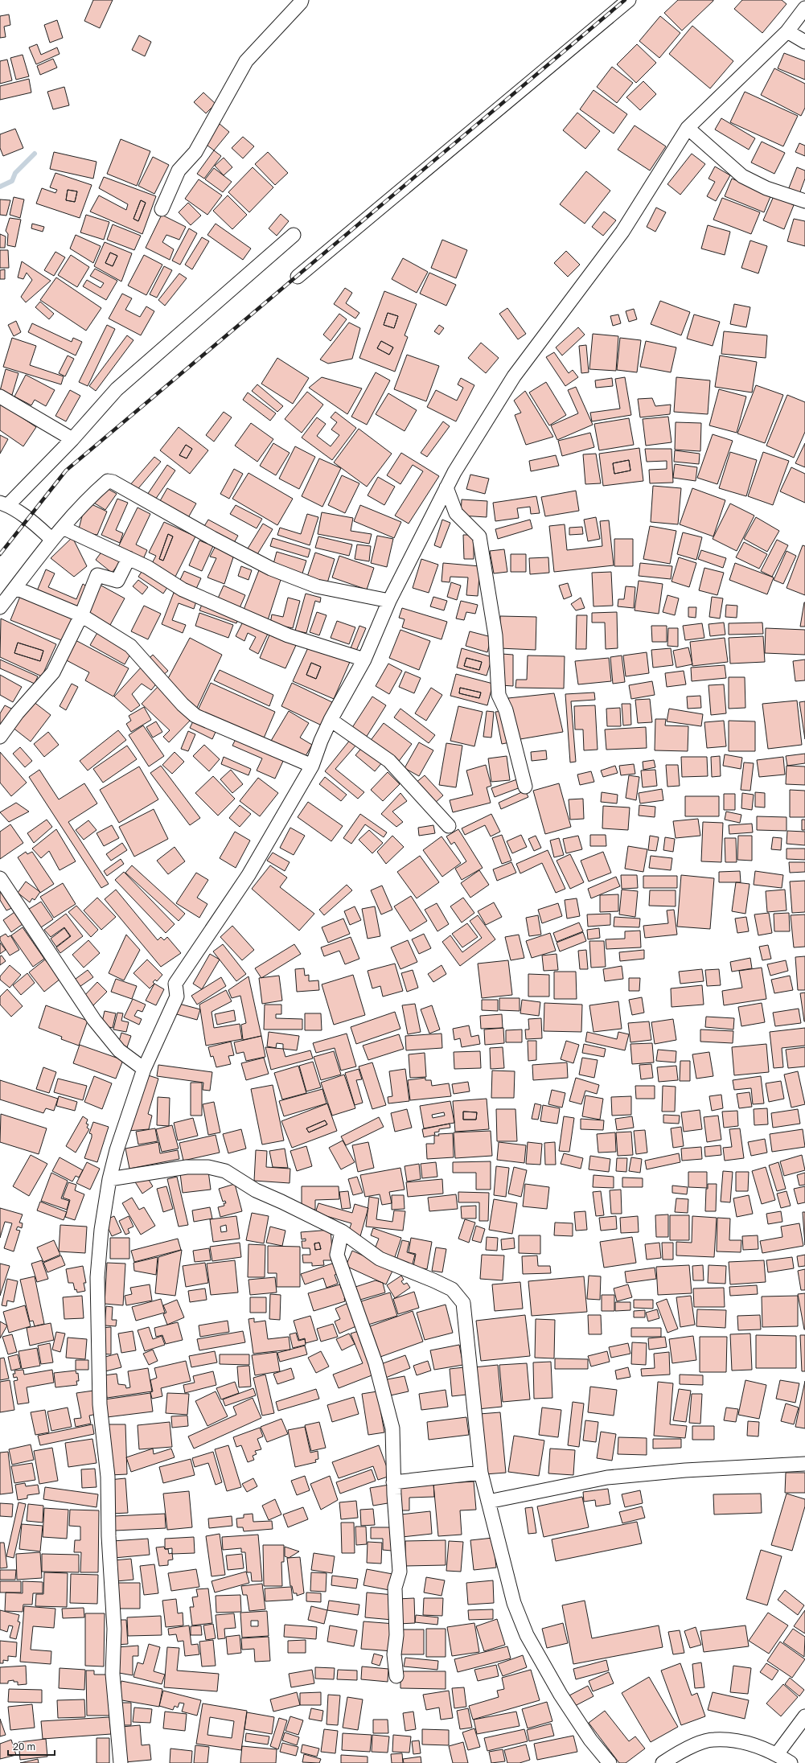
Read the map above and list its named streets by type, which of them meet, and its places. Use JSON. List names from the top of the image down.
{
  "scale_bar": "20 m"
}
